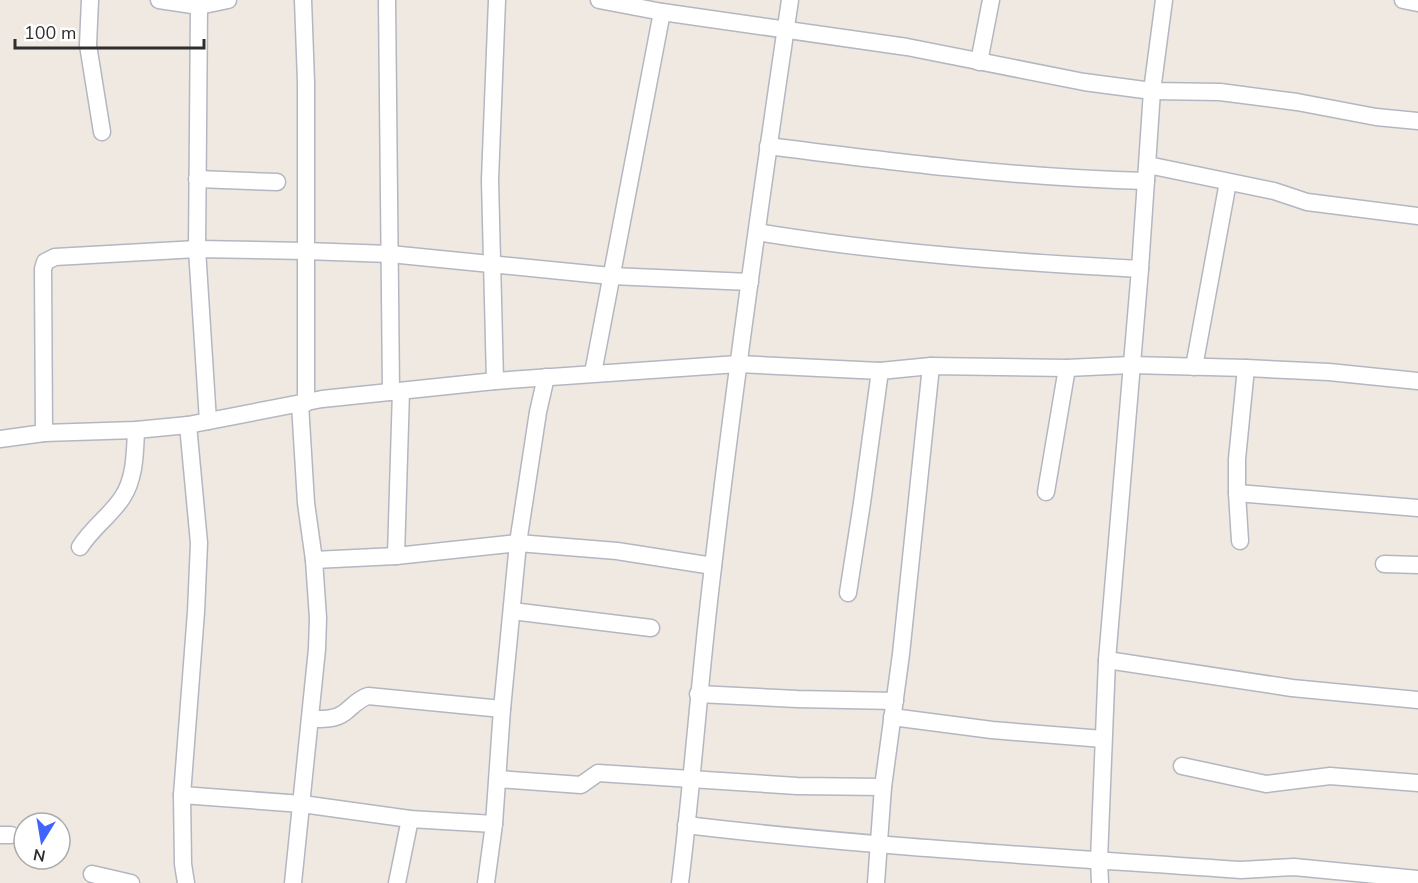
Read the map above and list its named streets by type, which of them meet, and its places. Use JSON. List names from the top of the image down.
{
  "scale_bar": "100 m",
  "north": "bottom"
}
